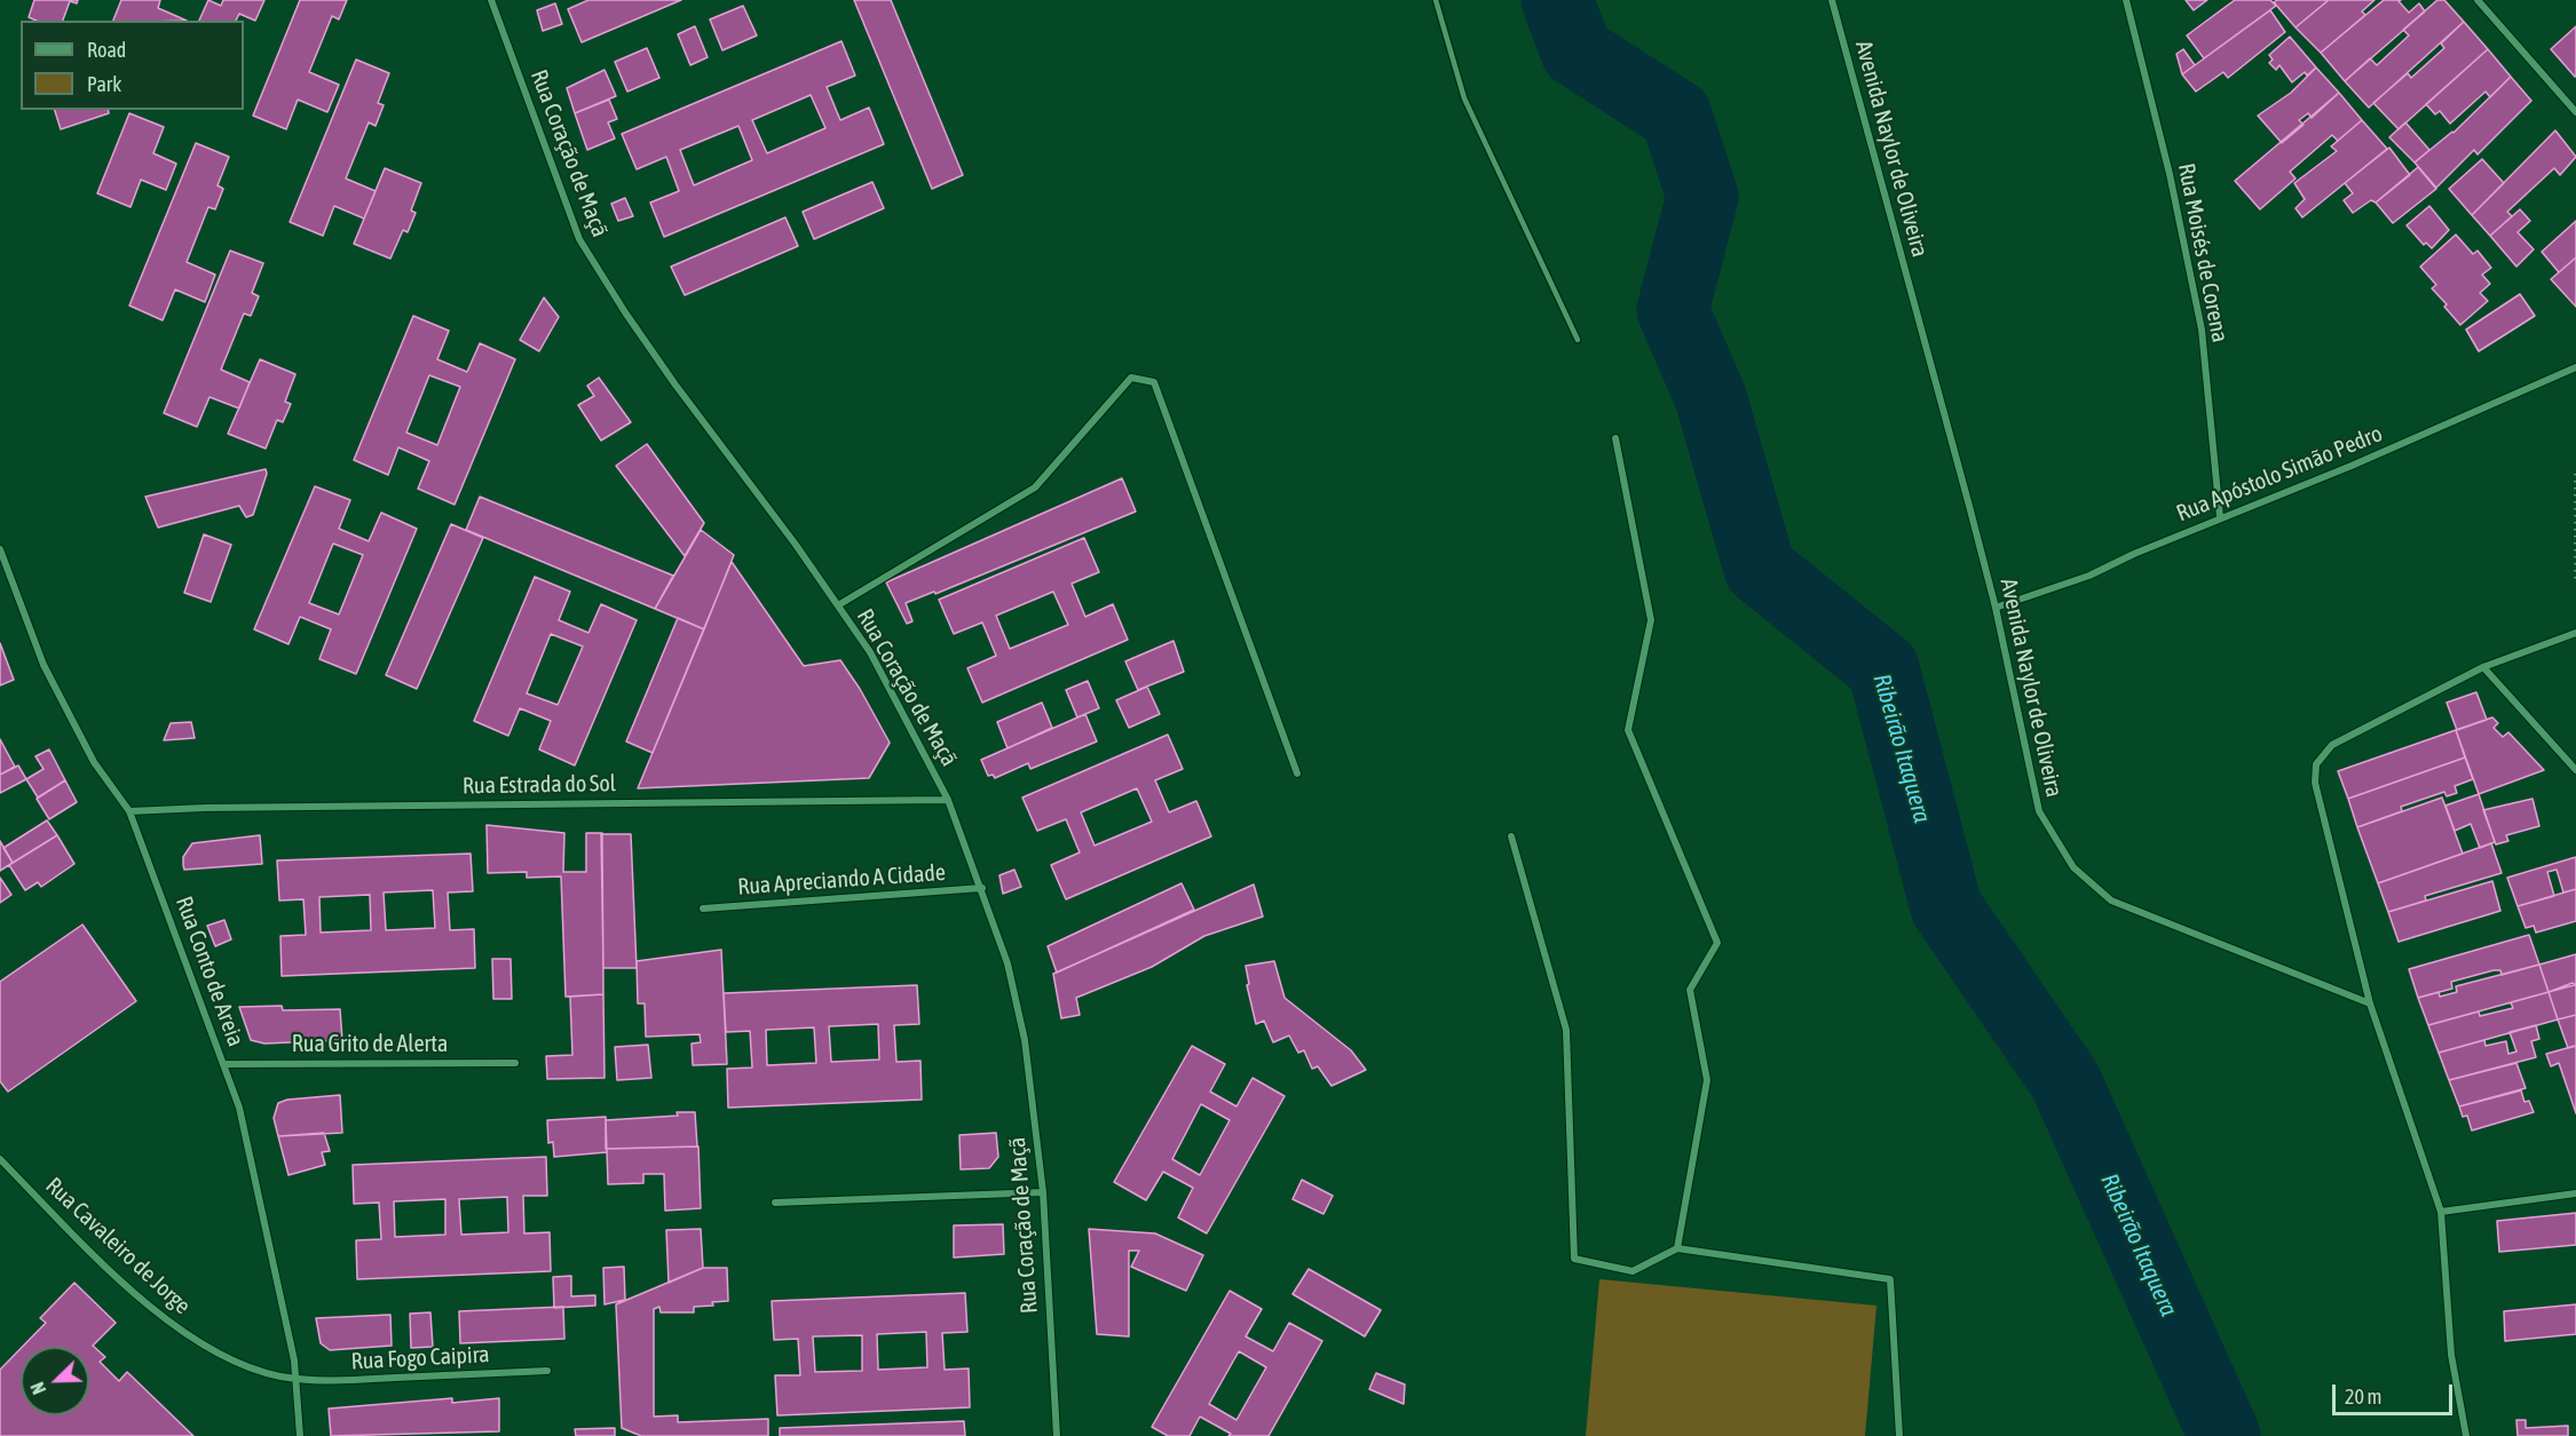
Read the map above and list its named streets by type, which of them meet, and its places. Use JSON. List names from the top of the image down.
{
  "streets": {
    "street": [
      "Avenida Naylor de Oliveira",
      "Rua Coração de Maçã",
      "Rua Moisés de Corena",
      "Rua Apóstolo Simão Pedro",
      "Rua Estrada do Sol",
      "Rua Apreciando A Cidade",
      "Rua Conto de Areia",
      "Rua Grito de Alerta",
      "Rua Cavaleiro de Jorge",
      "Rua Fogo Caipira"
    ]
  },
  "crossings": [
    ["Avenida Naylor de Oliveira", "Rua Apóstolo Simão Pedro"],
    ["Rua Coração de Maçã", "Rua Estrada do Sol"],
    ["Rua Coração de Maçã", "Rua Apreciando A Cidade"],
    ["Rua Moisés de Corena", "Rua Apóstolo Simão Pedro"],
    ["Rua Estrada do Sol", "Rua Conto de Areia"],
    ["Rua Conto de Areia", "Rua Grito de Alerta"],
    ["Rua Conto de Areia", "Rua Cavaleiro de Jorge"],
    ["Rua Conto de Areia", "Rua Fogo Caipira"],
    ["Rua Cavaleiro de Jorge", "Rua Fogo Caipira"]
  ],
  "water": ["Ribeirão Itaquera"],
  "legend": ["Road", "Park"],
  "scale_bar": "20 m",
  "north": "bottom left"
}
